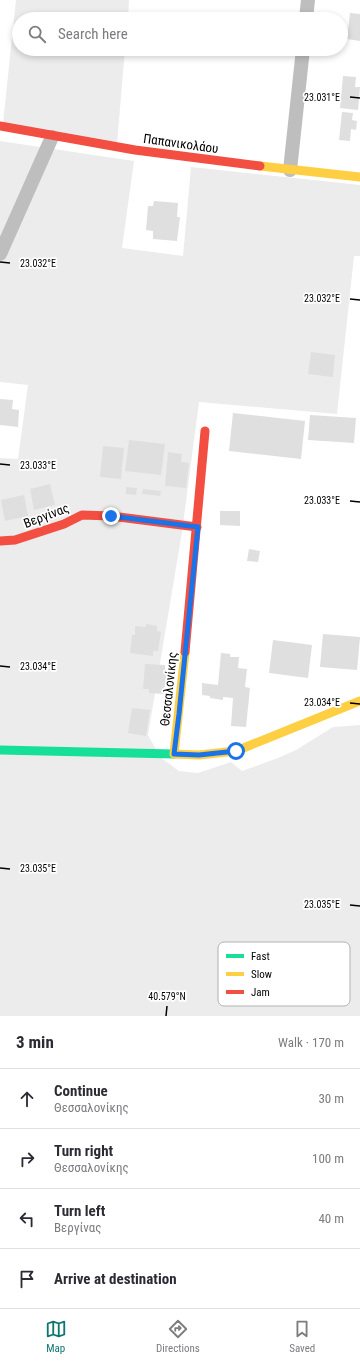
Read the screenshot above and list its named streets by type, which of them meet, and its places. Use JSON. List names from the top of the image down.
{
  "streets": {
    "street": ["Παπανικολάου", "Βεργίνας", "Θεσσαλονίκης"]
  },
  "crossings": [
    ["Βεργίνας", "Θεσσαλονίκης"]
  ],
  "legend": ["Fast", "Slow", "Jam"],
  "page": {
    "search": "Search here",
    "heading": ["3 min", "Walk · 170 m"],
    "list": [
      ["Continue", "Θεσσαλονίκης", "30 m"],
      ["Turn right", "Θεσσαλονίκης", "100 m"],
      ["Turn left", "Βεργίνας", "40 m"],
      "Arrive at destination"
    ],
    "nav": ["Map", "Directions", "Saved"]
  },
  "coordinates": [
    "23.031°E",
    "23.032°E",
    "23.033°E",
    "23.034°E",
    "23.035°E",
    "40.579°N"
  ]
}
